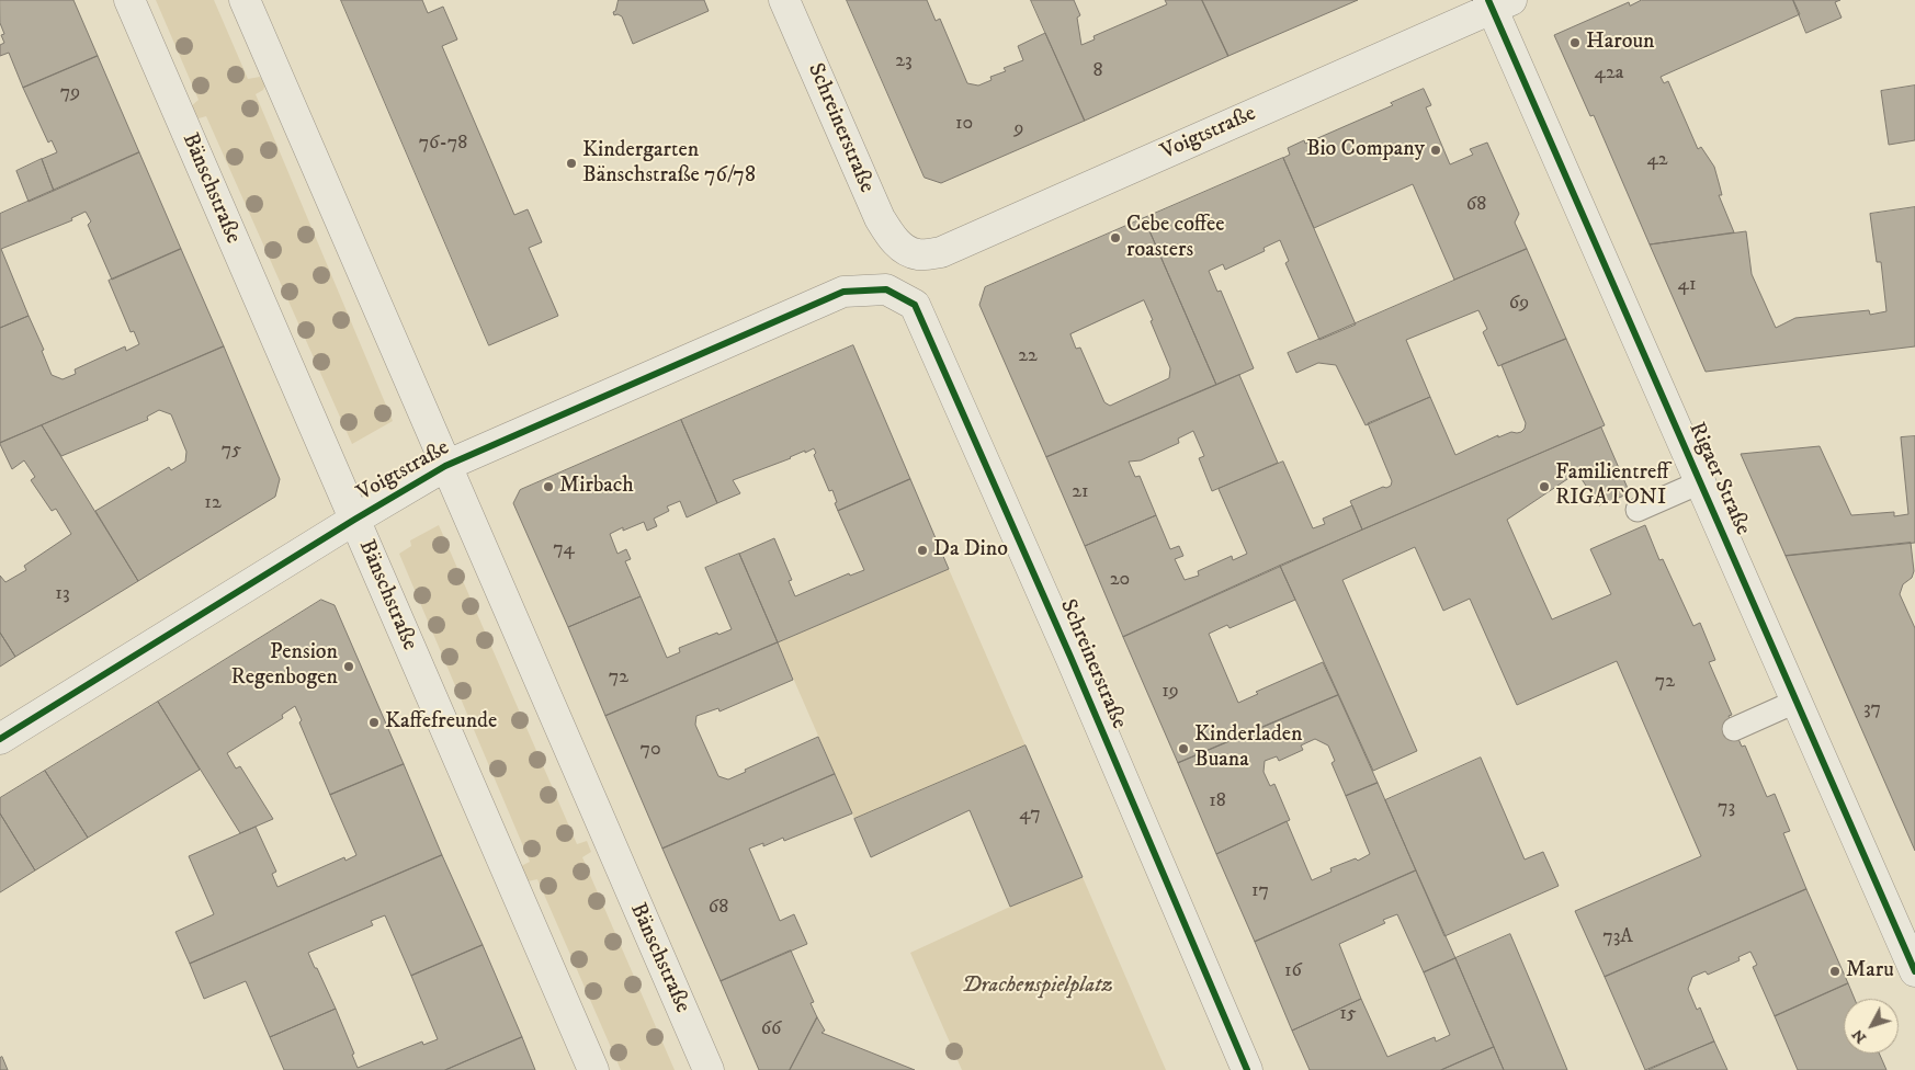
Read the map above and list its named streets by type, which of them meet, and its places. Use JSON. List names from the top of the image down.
{
  "streets": {
    "street": [
      "Schreinerstraße",
      "Voigtstraße",
      "Bänschstraße",
      "Rigaer Straße"
    ]
  },
  "crossings": [
    ["Schreinerstraße", "Voigtstraße"],
    ["Voigtstraße", "Bänschstraße"],
    ["Voigtstraße", "Rigaer Straße"]
  ],
  "parks": ["Drachenspielplatz"],
  "places": [
    "Haroun",
    "Bio Company",
    "Kindergarten Bänschstraße 76/78",
    "Cebe coffee roasters",
    "Mirbach",
    "Familientreff RIGATONI",
    "Da Dino",
    "Pension Regenbogen",
    "Kaffefreunde",
    "Kinderladen Buana",
    "Maru"
  ],
  "house_numbers": [
    "23",
    "8",
    "42a",
    "79",
    "10",
    "9",
    "76-78",
    "42",
    "68",
    "41",
    "69",
    "22",
    "75",
    "21",
    "12",
    "74",
    "20",
    "13",
    "72",
    "72",
    "19",
    "37",
    "70",
    "18",
    "73",
    "47",
    "17",
    "68",
    "73A",
    "16",
    "15",
    "66"
  ],
  "north": "bottom left"
}
